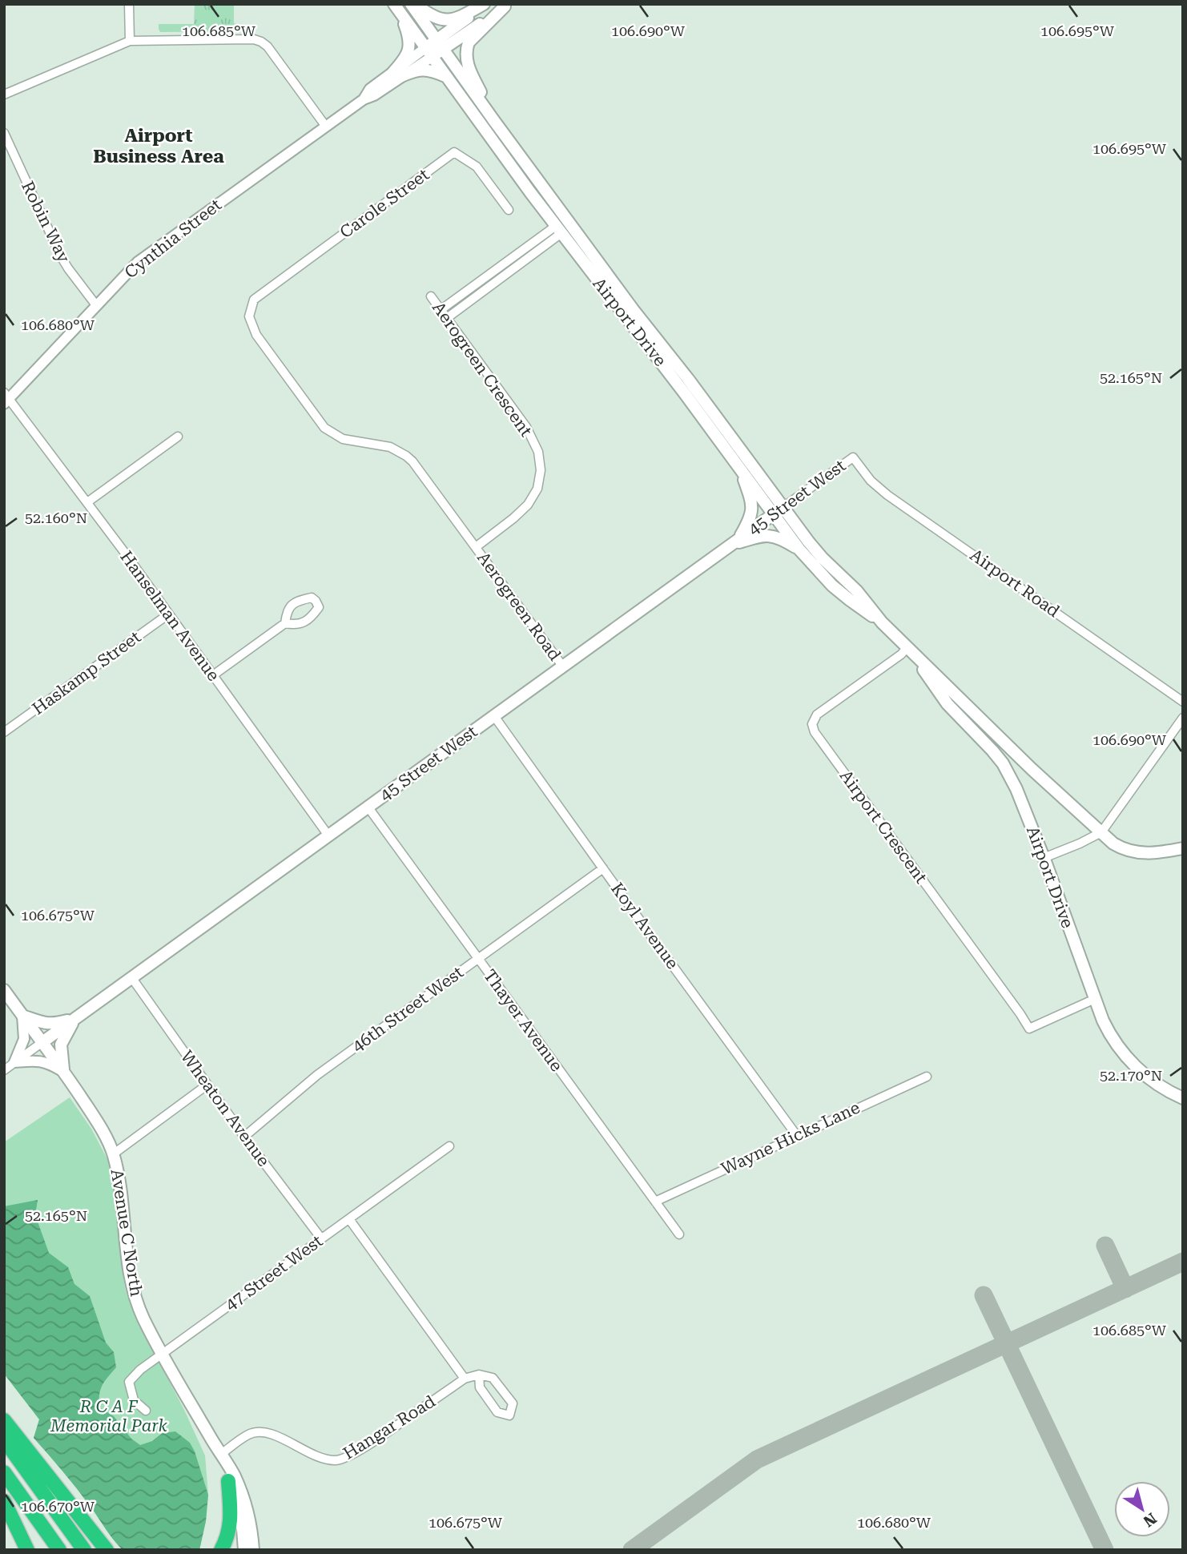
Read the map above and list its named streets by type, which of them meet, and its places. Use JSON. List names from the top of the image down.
{
  "streets": {
    "main road": ["Airport Drive", "45 Street West", "Avenue C North"],
    "street": [
      "Carole Street",
      "Robin Way",
      "Cynthia Street",
      "Aerogreen Crescent",
      "Airport Road",
      "Aerogreen Road",
      "Hanselman Avenue",
      "Haskamp Street",
      "Airport Crescent",
      "Koyl Avenue",
      "46th Street West",
      "Thayer Avenue",
      "Wheaton Avenue",
      "Wayne Hicks Lane",
      "47 Street West",
      "Hangar Road"
    ]
  },
  "crossings": [
    ["Carole Street", "Aerogreen Crescent"],
    ["Carole Street", "Aerogreen Road"],
    ["Robin Way", "Cynthia Street"],
    ["Cynthia Street", "Airport Drive"],
    ["Cynthia Street", "Hanselman Avenue"],
    ["Airport Drive", "45 Street West"],
    ["Airport Drive", "Airport Crescent"],
    ["Aerogreen Crescent", "Aerogreen Road"],
    ["45 Street West", "Airport Road"],
    ["45 Street West", "Aerogreen Road"],
    ["45 Street West", "Hanselman Avenue"],
    ["45 Street West", "Koyl Avenue"],
    ["45 Street West", "Thayer Avenue"],
    ["45 Street West", "Wheaton Avenue"],
    ["45 Street West", "Avenue C North"],
    ["Hanselman Avenue", "Haskamp Street"],
    ["Koyl Avenue", "46th Street West"],
    ["Koyl Avenue", "Wayne Hicks Lane"],
    ["46th Street West", "Thayer Avenue"],
    ["46th Street West", "Wheaton Avenue"],
    ["Thayer Avenue", "Wayne Hicks Lane"],
    ["Wheaton Avenue", "47 Street West"],
    ["Avenue C North", "47 Street West"],
    ["Avenue C North", "Hangar Road"]
  ],
  "districts": ["Airport Business Area"],
  "parks": ["R C A F Memorial Park"],
  "north": "bottom right",
  "coordinates": [
    "106.685°W",
    "106.690°W",
    "106.695°W",
    "106.680°W",
    "52.165°N",
    "52.160°N",
    "106.675°W",
    "52.170°N",
    "106.670°W"
  ]
}
